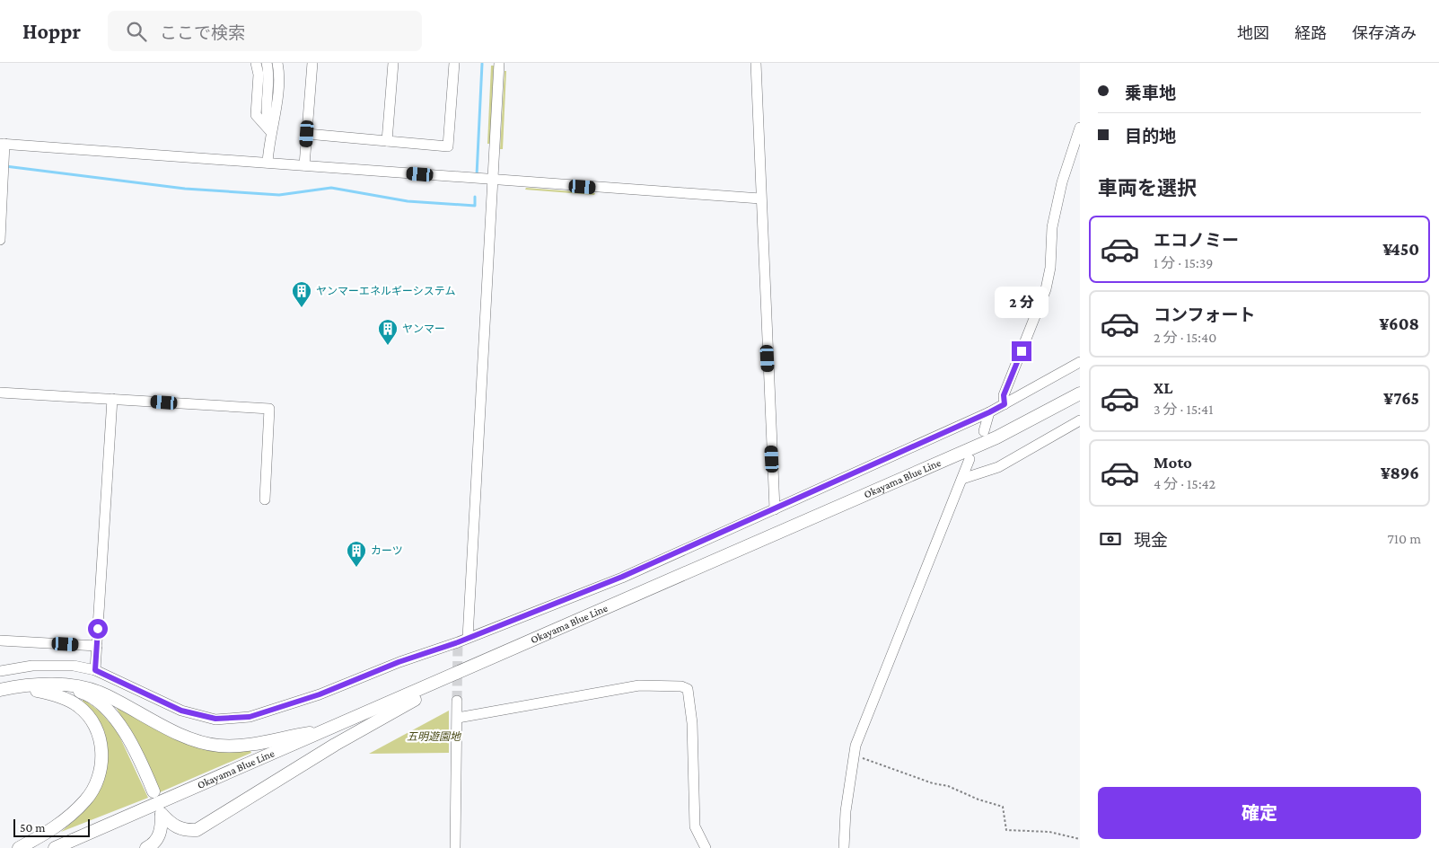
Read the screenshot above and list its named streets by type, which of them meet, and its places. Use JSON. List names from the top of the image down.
{
  "streets": {
    "main road": ["Okayama Blue Line"]
  },
  "parks": ["五明遊園地"],
  "places": {
    "building": ["ヤンマーエネルギーシステム", "ヤンマー", "カーツ"]
  },
  "scale_bar": "50 m",
  "page": {
    "header": "Hoppr",
    "search": "ここで検索",
    "nav": ["地図", "経路", "保存済み"],
    "banner": ["乗車地", "目的地"],
    "heading": "車両を選択",
    "list": [
      {
        "name": "エコノミー",
        "note": "1 分 · 15:39",
        "value": "¥450"
      },
      {
        "name": "コンフォート",
        "note": "2 分 · 15:40",
        "value": "¥608"
      },
      {
        "name": "XL",
        "note": "3 分 · 15:41",
        "value": "¥765"
      },
      {
        "name": "Moto",
        "note": "4 分 · 15:42",
        "value": "¥896"
      }
    ],
    "bubble": "2 分",
    "pay": ["現金", "710 m"],
    "buttons": "確定",
    "scale": "50 m"
  }
}
